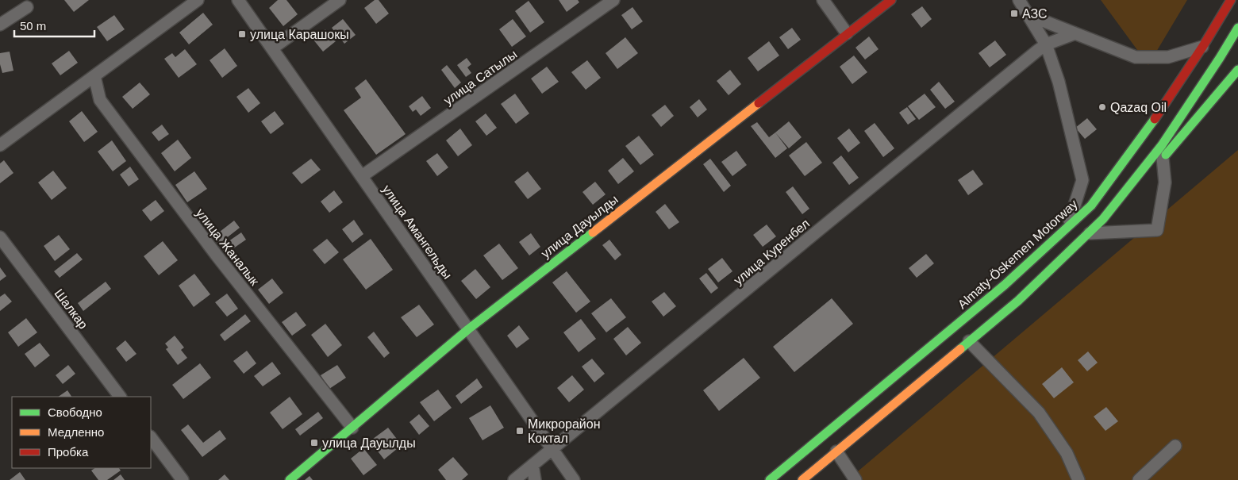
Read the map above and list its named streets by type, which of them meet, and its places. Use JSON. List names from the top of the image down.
{
  "streets": {
    "main road": ["улица Дауылды", "Almaty-Öskemen Motorway"],
    "street": [
      "улица Сатылы",
      "улица Амангельды",
      "улица Жаналык",
      "улица Куренбел",
      "Шалкар"
    ]
  },
  "crossings": [
    ["улица Сатылы", "улица Амангельды"],
    ["улица Дауылды", "улица Амангельды"],
    ["улица Дауылды", "улица Жаналык"],
    ["улица Амангельды", "улица Куренбел"]
  ],
  "places": {
    "transit": [
      "АЗС",
      "улица Карашокы",
      "Микрорайон Коктал",
      "улица Дауылды"
    ],
    "other": ["Qazaq Oil"]
  },
  "legend": ["Свободно", "Медленно", "Пробка"],
  "scale_bar": "50 m"
}
